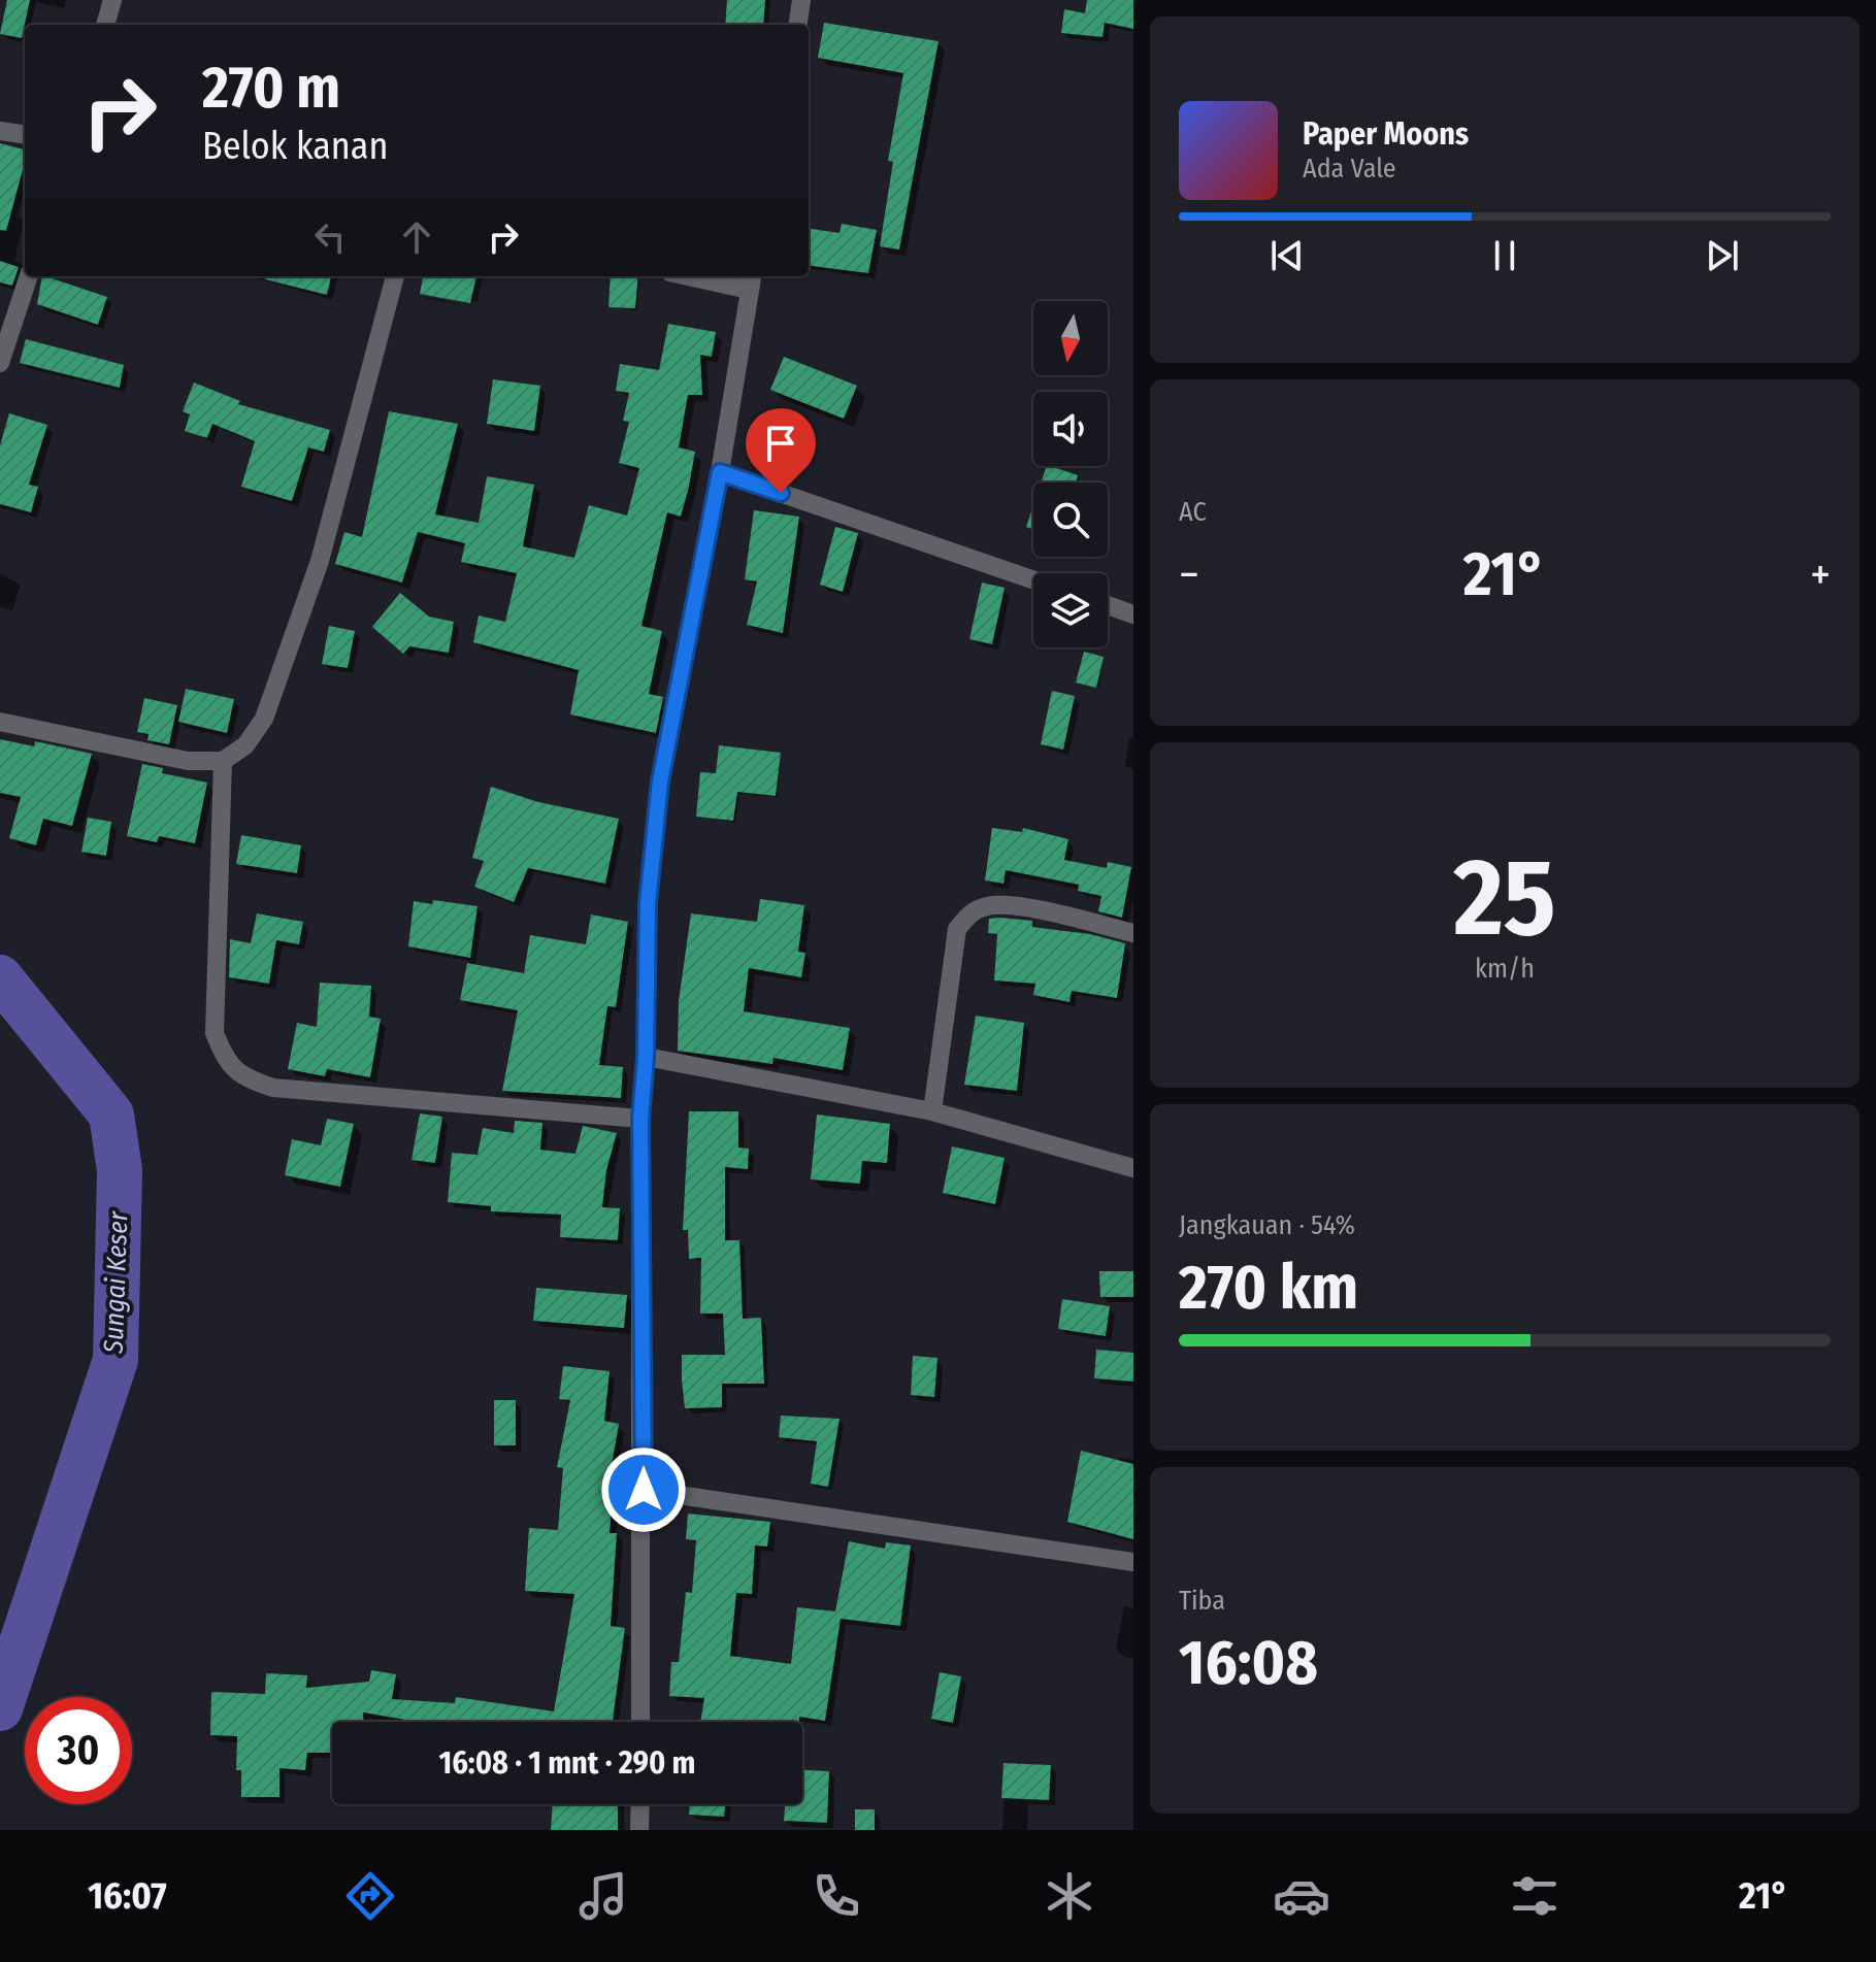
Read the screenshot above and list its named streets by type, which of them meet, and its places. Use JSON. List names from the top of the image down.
{
  "water": ["Sungai Keser"],
  "north": "bottom",
  "page": {
    "turn": ["270 m", "Belok kanan"],
    "song": ["Paper Moons", "Ada Vale"],
    "tile": [
      "AC",
      ["25", "km/h"],
      ["Jangkauan · 54%", "270 km"],
      ["Tiba", "16:08"]
    ],
    "heat": ["−", "21°", "+"],
    "limit": "30",
    "trip": "16:08 · 1 mnt · 290 m",
    "tabs": ["16:07", "21°"]
  }
}
